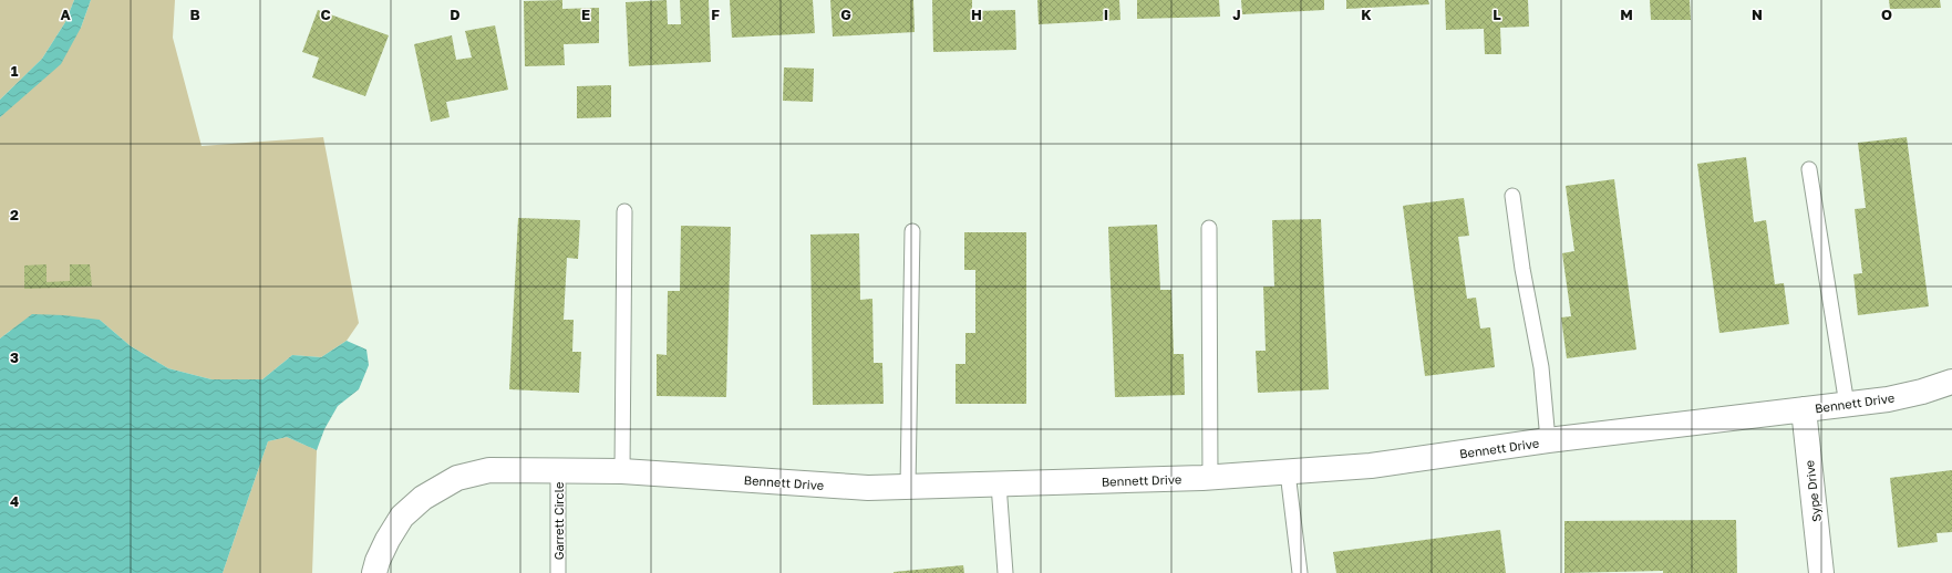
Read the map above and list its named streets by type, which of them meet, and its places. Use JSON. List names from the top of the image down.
{
  "streets": {
    "street": ["Bennett Drive", "Sype Drive"],
    "lane": ["Garrett Circle"]
  },
  "crossings": [
    ["Bennett Drive", "Sype Drive"],
    ["Bennett Drive", "Garrett Circle"]
  ],
  "grid": {
    "columns": [
      "A",
      "B",
      "C",
      "D",
      "E",
      "F",
      "G",
      "H",
      "I",
      "J",
      "K",
      "L",
      "M",
      "N",
      "O"
    ],
    "rows": [
      "1",
      "2",
      "3",
      "4"
    ]
  }
}
